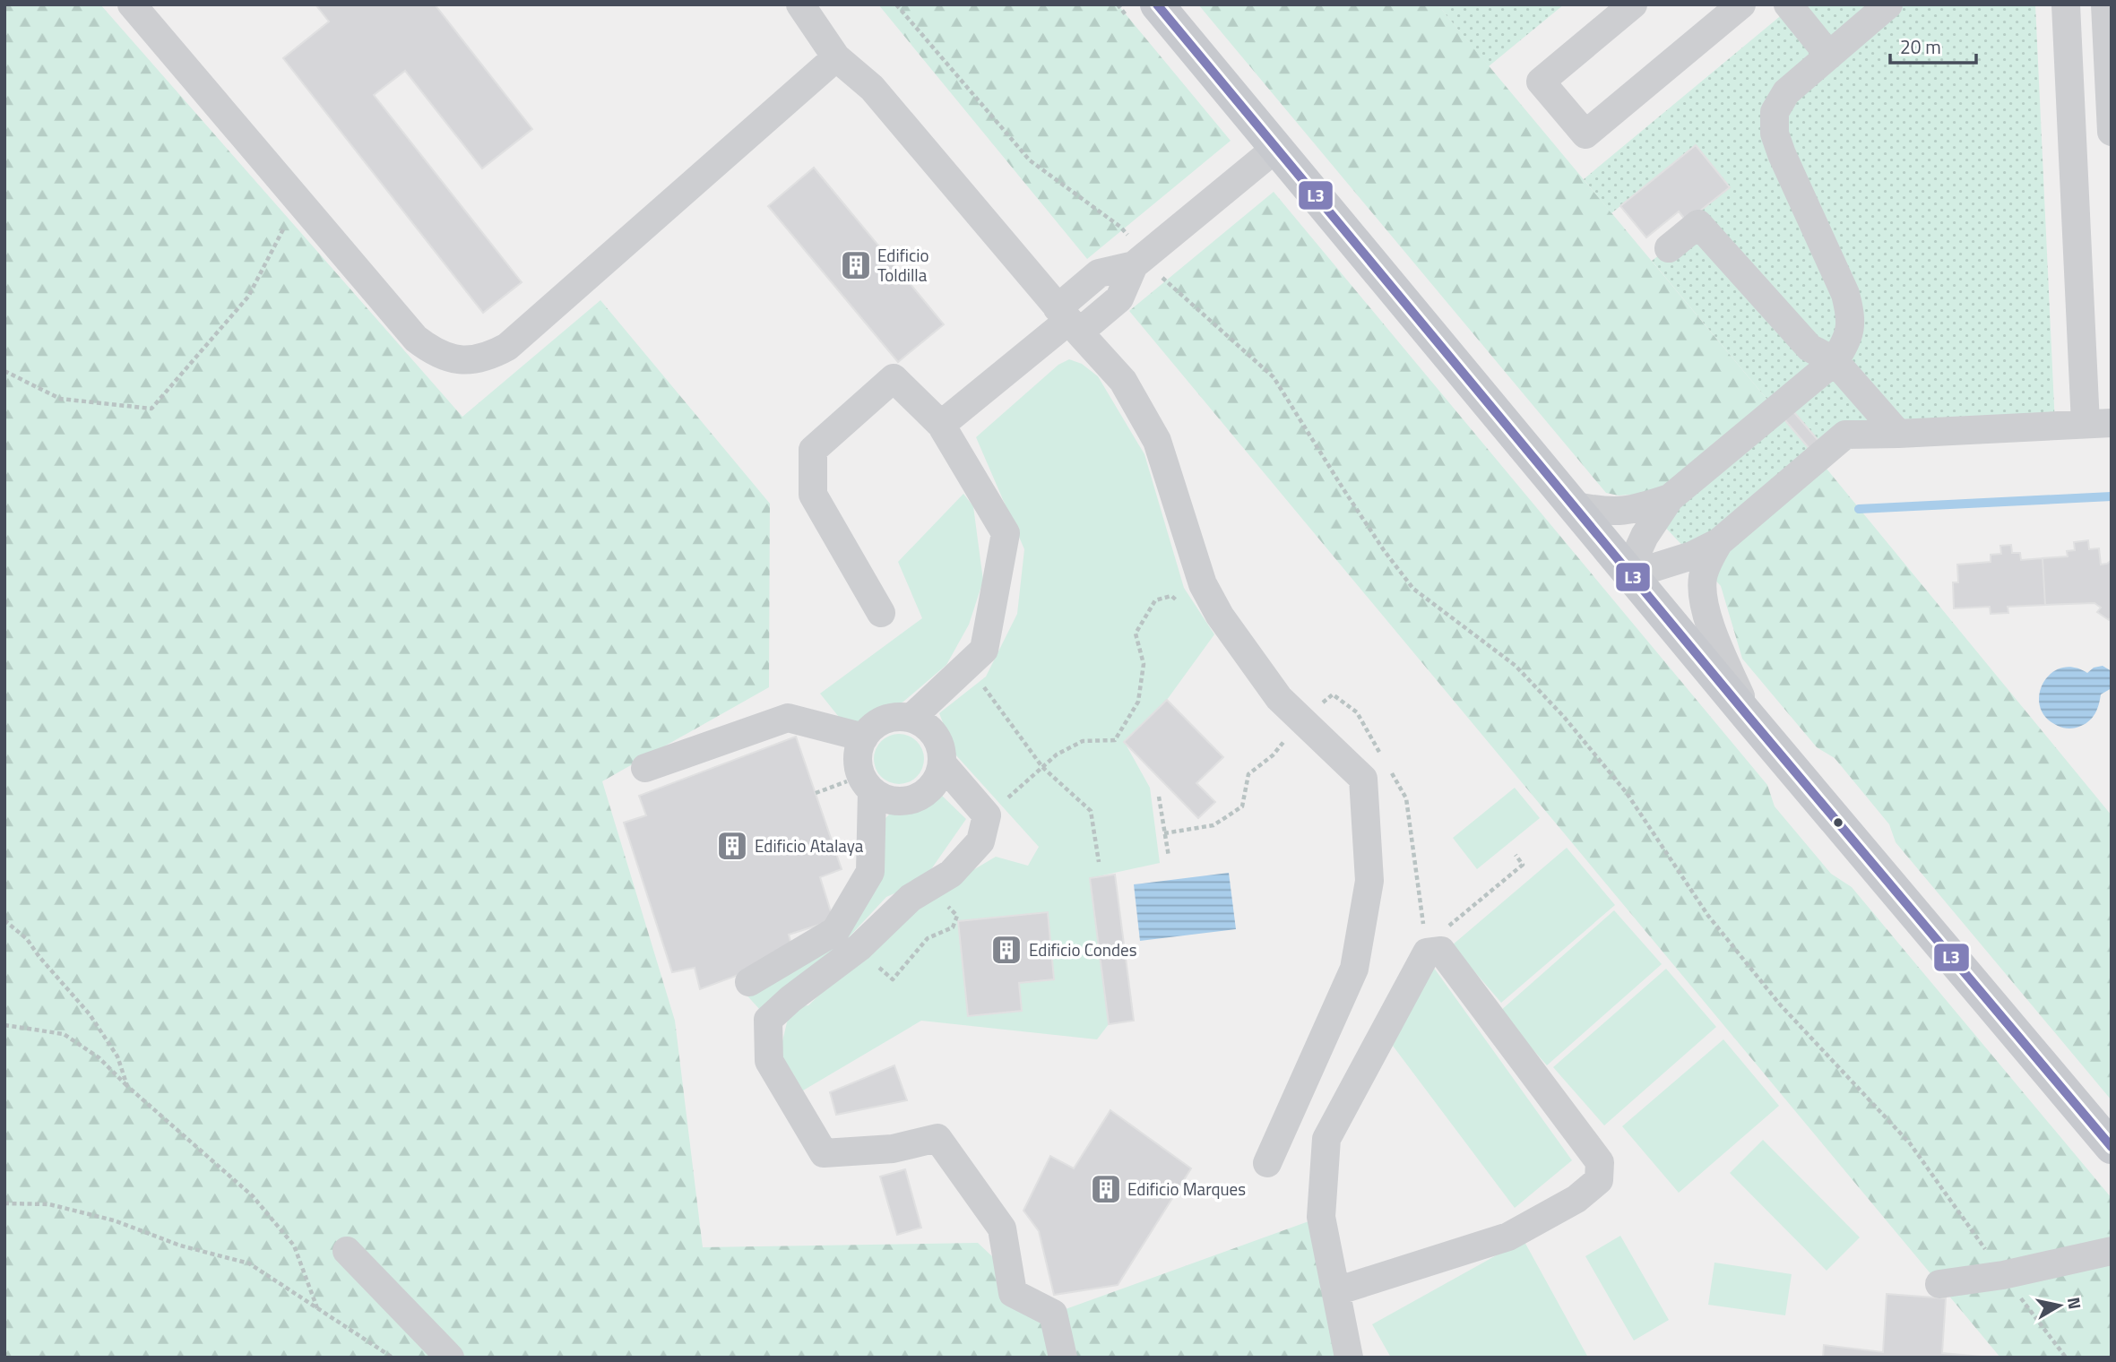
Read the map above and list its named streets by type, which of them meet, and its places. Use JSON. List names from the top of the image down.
{
  "places": {
    "building": [
      "Edificio Toldilla",
      "Edificio Atalaya",
      "Edificio Condes",
      "Edificio Marques"
    ]
  },
  "lines": ["transit line L3"],
  "scale_bar": "20 m",
  "north": "right"
}
